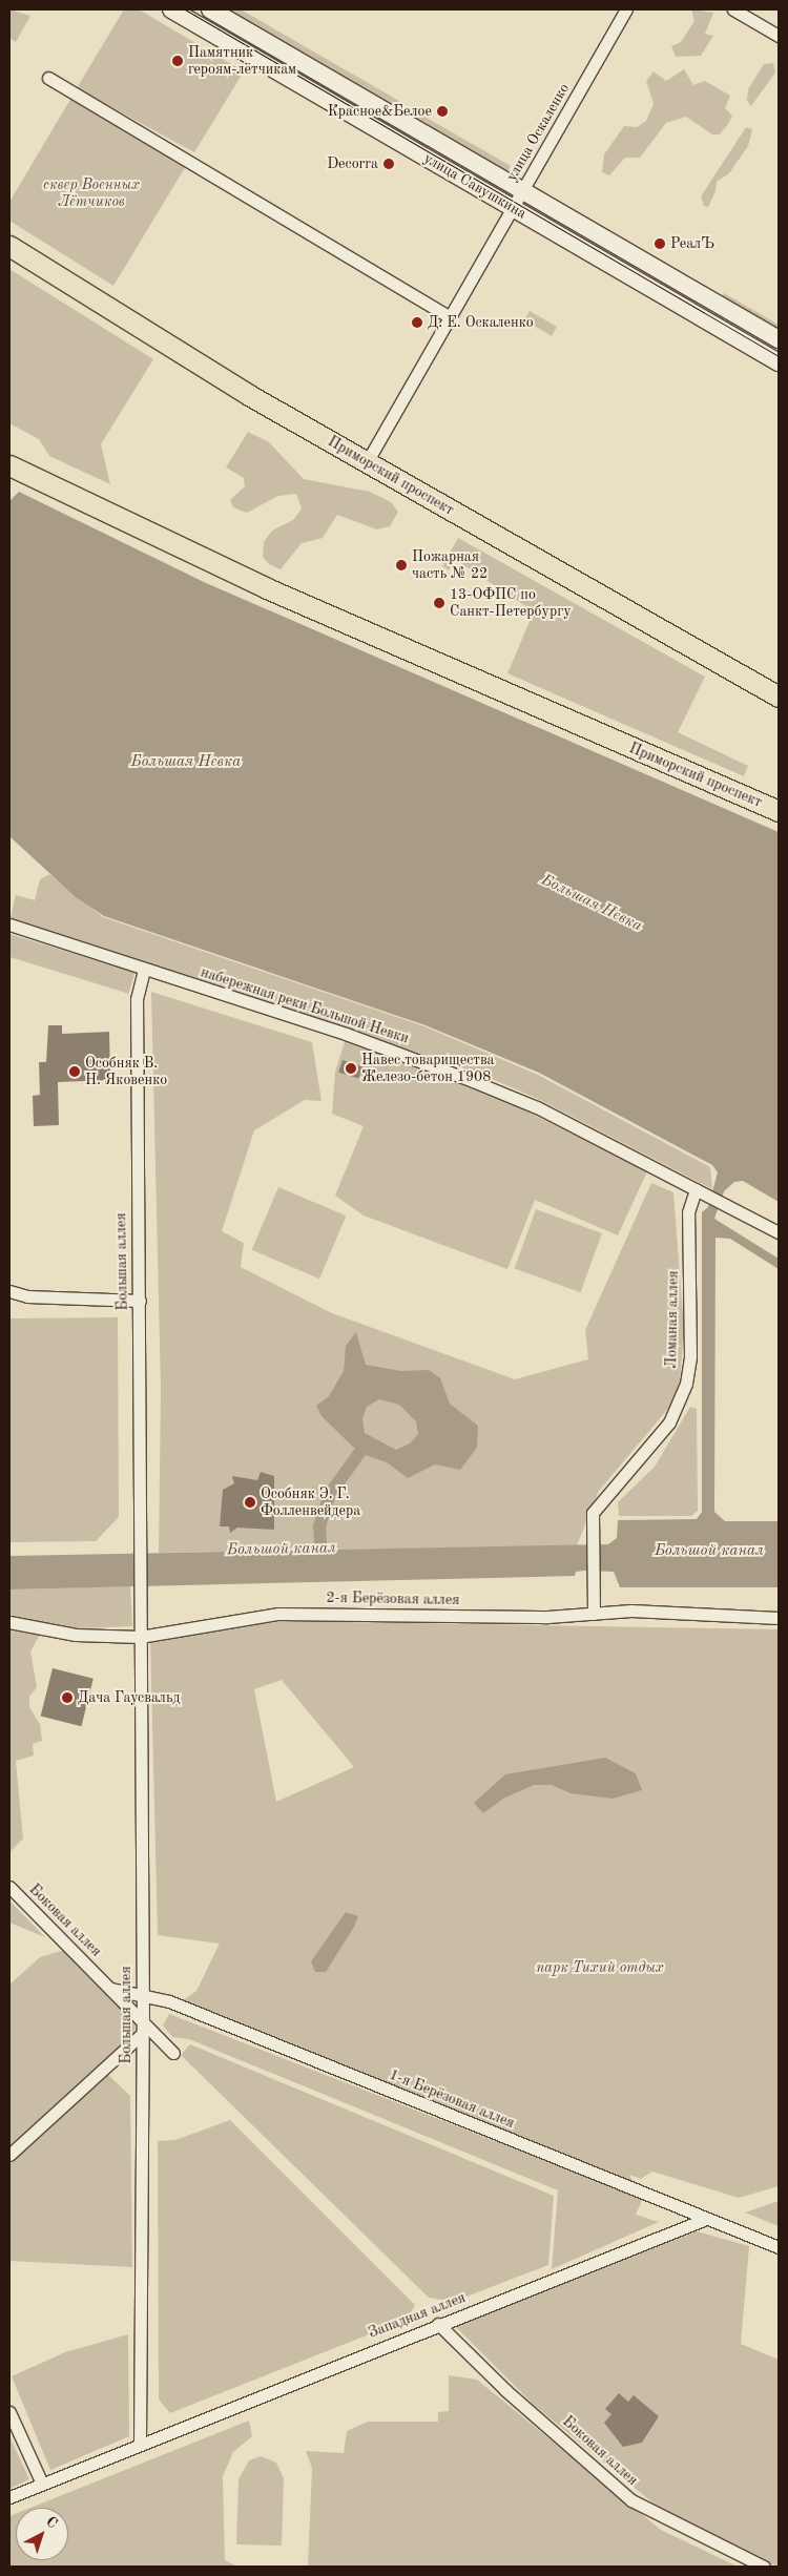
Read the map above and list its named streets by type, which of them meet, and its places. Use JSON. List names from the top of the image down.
{
  "streets": {
    "main road": ["улица Савушкина", "Приморский проспект"],
    "street": [
      "улица Оскаленко",
      "набережная реки Большой Невки",
      "Большая аллея",
      "Ломаная аллея",
      "2-я Берёзовая аллея",
      "Боковая аллея",
      "1-я Берёзовая аллея",
      "Западная аллея"
    ]
  },
  "crossings": [
    ["улица Оскаленко", "улица Савушкина"],
    ["улица Оскаленко", "Приморский проспект"],
    ["набережная реки Большой Невки", "Большая аллея"],
    ["набережная реки Большой Невки", "Ломаная аллея"],
    ["Большая аллея", "2-я Берёзовая аллея"],
    ["Большая аллея", "Боковая аллея"],
    ["Большая аллея", "1-я Берёзовая аллея"],
    ["Большая аллея", "Западная аллея"],
    ["Ломаная аллея", "2-я Берёзовая аллея"],
    ["Боковая аллея", "1-я Берёзовая аллея"],
    ["Боковая аллея", "Западная аллея"],
    ["1-я Берёзовая аллея", "Западная аллея"]
  ],
  "water": ["Большая Невка", "Большой канал"],
  "parks": ["сквер Военных Лётчиков", "парк Тихий отдых"],
  "places": [
    "Памятник героям-лётчикам",
    "Красное&Белое",
    "Decorra",
    "РеалЪ",
    "Д. Е. Оскаленко",
    "Пожарная часть № 22",
    "13-ОФПС по Санкт-Петербургу",
    "Навес товарищества Железо-бетон 1908",
    "Особняк В. Н. Яковенко",
    "Особняк Э. Г. Фолленвейдера",
    "Дача Гаусвальд"
  ],
  "north": "top right"
}
